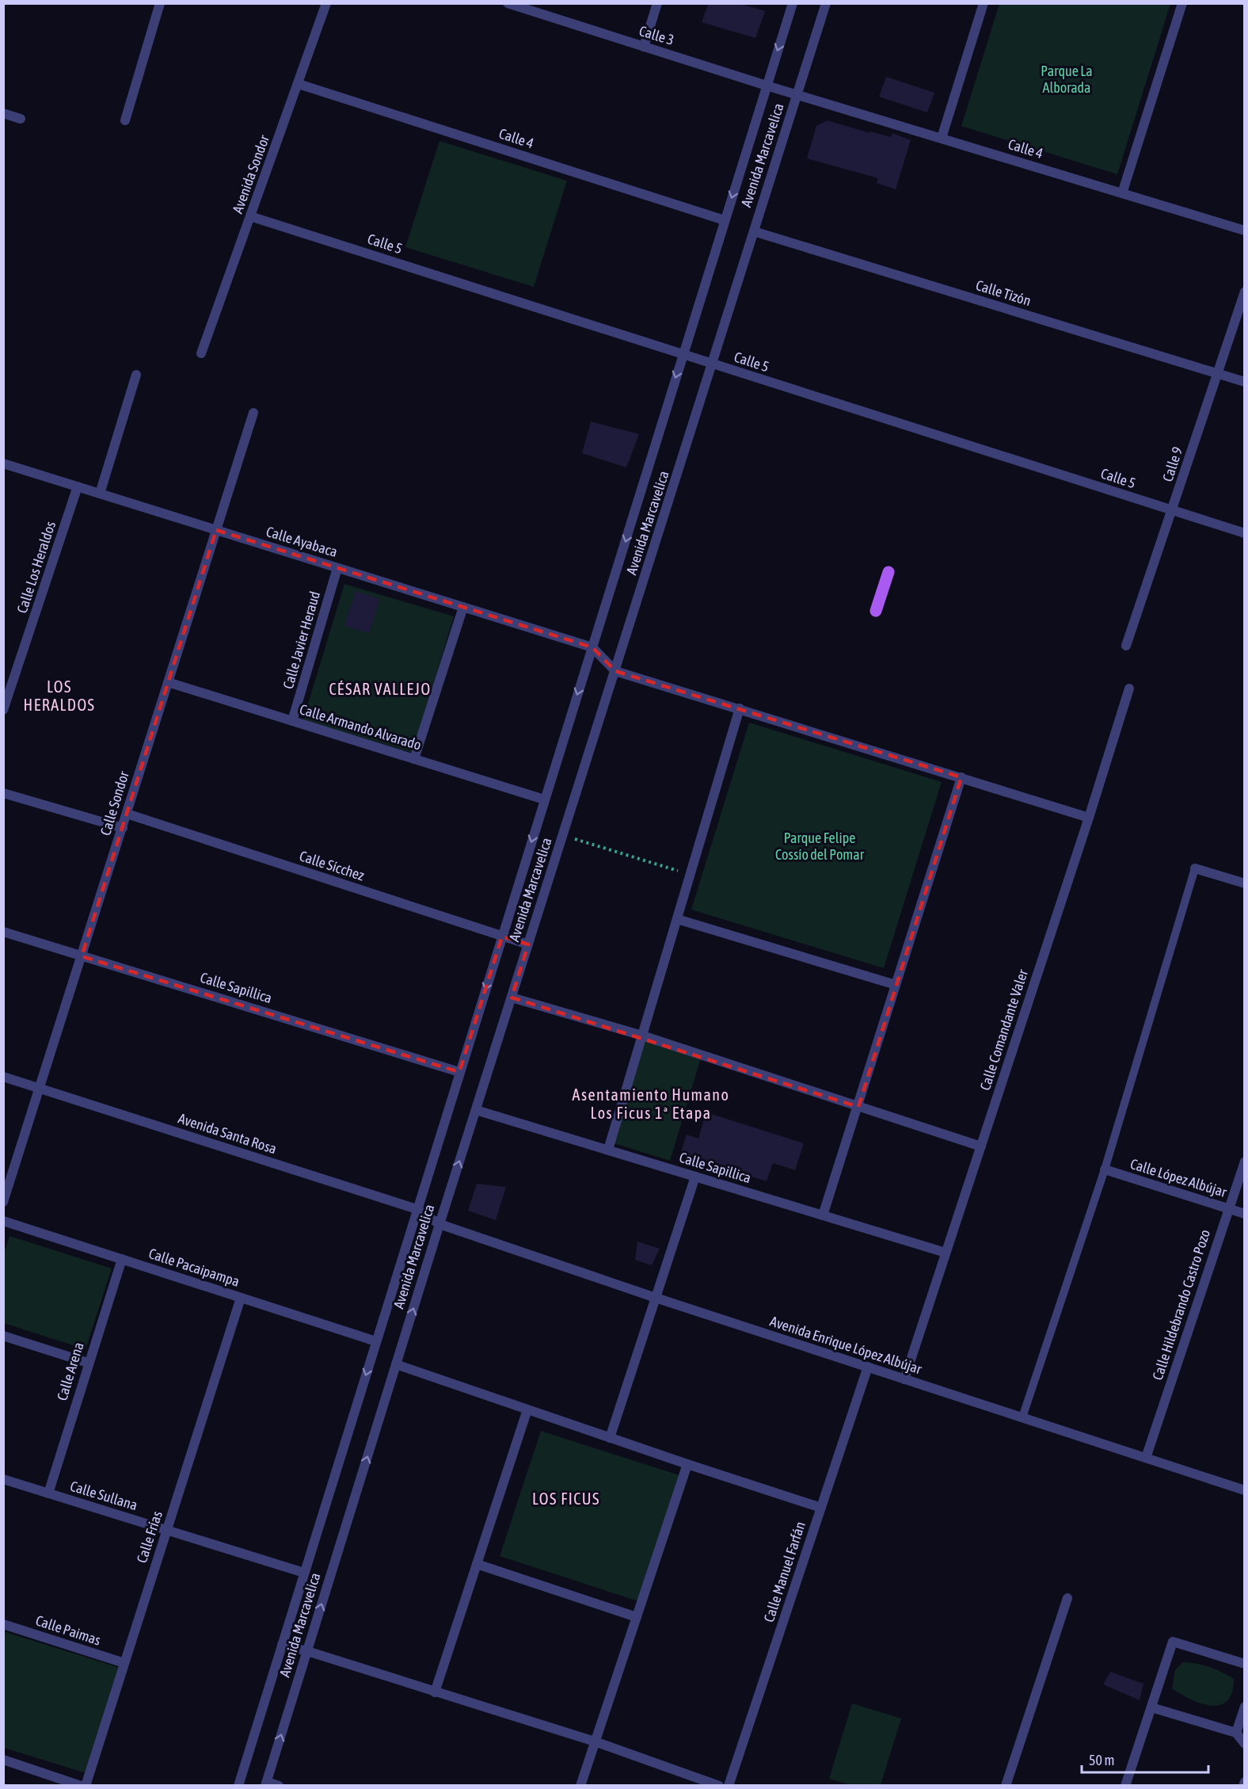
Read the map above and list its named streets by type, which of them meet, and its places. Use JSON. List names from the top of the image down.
{
  "streets": {
    "street": [
      "Calle 3",
      "Calle 4",
      "Avenida Marcavelica",
      "Avenida Sondor",
      "Calle 5",
      "Calle Tizón",
      "Calle 9",
      "Calle Ayabaca",
      "Calle Los Heraldos",
      "Calle Javier Heraud",
      "Calle Armando Alvarado",
      "Calle Sondor",
      "Calle Sícchez",
      "Calle Sapillica",
      "Calle Comandante Valer",
      "Avenida Santa Rosa",
      "Calle López Albújar",
      "Calle Pacaipampa",
      "Calle Hildebrando Castro Pozo",
      "Avenida Enrique López Albújar",
      "Calle Arena",
      "Calle Sullana",
      "Calle Frías",
      "Calle Manuel Farfán",
      "Calle Paimas"
    ]
  },
  "crossings": [
    ["Calle 3", "Calle 4"],
    ["Calle 3", "Avenida Marcavelica"],
    ["Calle 4", "Avenida Marcavelica"],
    ["Calle 4", "Avenida Sondor"],
    ["Avenida Marcavelica", "Calle 5"],
    ["Avenida Marcavelica", "Calle Tizón"],
    ["Avenida Marcavelica", "Calle Ayabaca"],
    ["Avenida Marcavelica", "Calle Armando Alvarado"],
    ["Avenida Marcavelica", "Calle Sícchez"],
    ["Avenida Marcavelica", "Calle Sapillica"],
    ["Avenida Marcavelica", "Avenida Santa Rosa"],
    ["Avenida Marcavelica", "Calle Pacaipampa"],
    ["Avenida Marcavelica", "Avenida Enrique López Albújar"],
    ["Avenida Marcavelica", "Calle Sullana"],
    ["Avenida Sondor", "Calle 5"],
    ["Calle 5", "Calle 9"],
    ["Calle Tizón", "Calle 9"],
    ["Calle Ayabaca", "Calle Los Heraldos"],
    ["Calle Ayabaca", "Calle Javier Heraud"],
    ["Calle Ayabaca", "Calle Sondor"],
    ["Calle Javier Heraud", "Calle Armando Alvarado"],
    ["Calle Armando Alvarado", "Calle Sondor"],
    ["Calle Sondor", "Calle Sícchez"],
    ["Calle Sondor", "Calle Sapillica"],
    ["Calle Sondor", "Avenida Santa Rosa"],
    ["Calle Sapillica", "Calle Comandante Valer"],
    ["Calle Comandante Valer", "Avenida Enrique López Albújar"],
    ["Avenida Santa Rosa", "Avenida Enrique López Albújar"],
    ["Calle López Albújar", "Calle Hildebrando Castro Pozo"],
    ["Calle Pacaipampa", "Calle Arena"],
    ["Calle Pacaipampa", "Calle Frías"],
    ["Calle Hildebrando Castro Pozo", "Avenida Enrique López Albújar"],
    ["Avenida Enrique López Albújar", "Calle Manuel Farfán"],
    ["Calle Arena", "Calle Sullana"],
    ["Calle Sullana", "Calle Frías"],
    ["Calle Frías", "Calle Paimas"]
  ],
  "districts": [
    "LOS HERALDOS",
    "CÉSAR VALLEJO",
    "Asentamiento Humano Los Ficus 1ª Etapa",
    "LOS FICUS"
  ],
  "parks": ["Parque La Alborada", "Parque Felipe Cossío del Pomar"],
  "scale_bar": "50 m"
}
